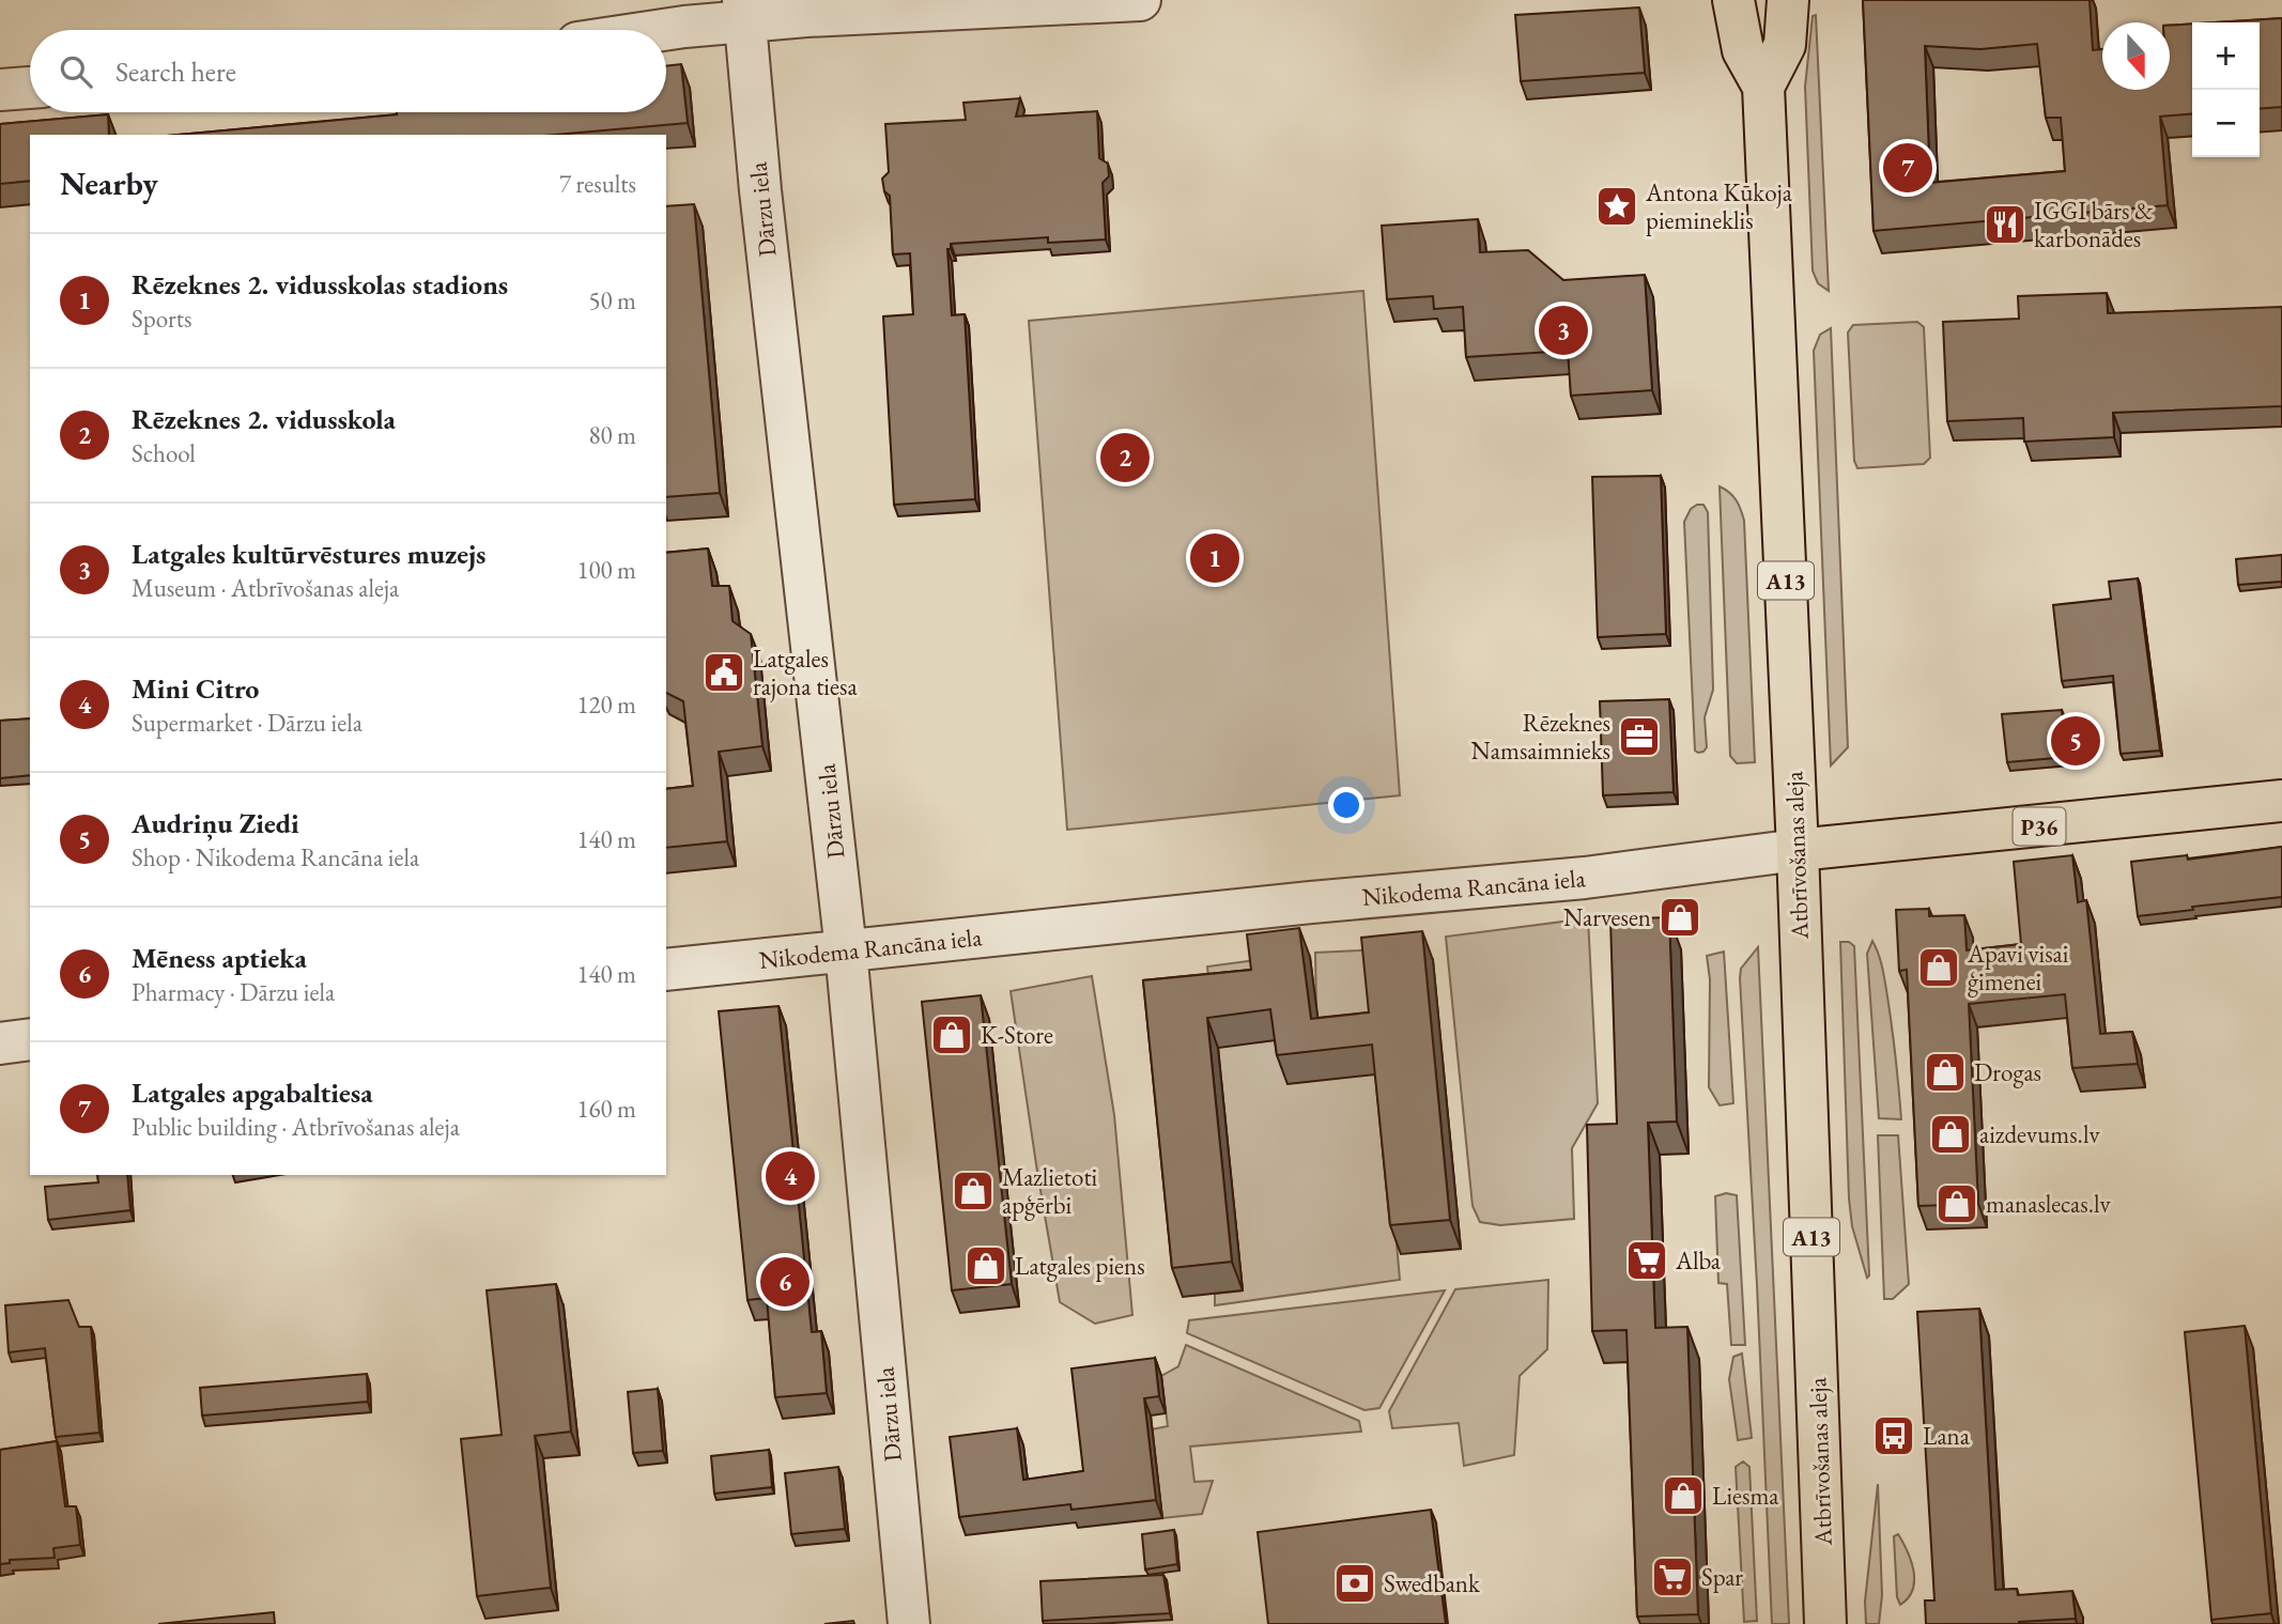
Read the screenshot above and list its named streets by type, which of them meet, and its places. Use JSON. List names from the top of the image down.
{
  "streets": {
    "main road": [
      "A13",
      "P36",
      "Atbrīvošanas aleja",
      "Nikodema Rancāna iela"
    ],
    "street": ["Dārzu iela"]
  },
  "crossings": [
    ["Dārzu iela", "Nikodema Rancāna iela"],
    ["Atbrīvošanas aleja", "Nikodema Rancāna iela"]
  ],
  "places": {
    "place": ["Antona Kūkoja piemineklis"],
    "restaurant": ["IGGI bārs & karbonādes"],
    "public building": ["Latgales rajona tiesa"],
    "office": ["Rēzeknes Namsaimnieks"],
    "shop": [
      "Narvesen",
      "Apavi visai ģimenei",
      "K-Store",
      "Drogas",
      "aizdevums.lv",
      "Mazlietoti apģērbi",
      "manaslecas.lv",
      "Latgales piens",
      "Liesma"
    ],
    "supermarket": ["Alba", "Spar"],
    "bus stop": ["Lana"],
    "bank": ["Swedbank"]
  },
  "north": "bottom",
  "page": {
    "map_buttons": ["+", "−"],
    "search": "Search here",
    "heading": ["Nearby", "7 results"],
    "pins": [
      "7",
      "3",
      "2",
      "1",
      "5",
      "4",
      "6"
    ],
    "list": [
      {
        "mark": "1",
        "name": "Rēzeknes 2. vidusskolas stadions",
        "note": "Sports",
        "value": "50 m"
      },
      {
        "mark": "2",
        "name": "Rēzeknes 2. vidusskola",
        "note": "School",
        "value": "80 m"
      },
      {
        "mark": "3",
        "name": "Latgales kultūrvēstures muzejs",
        "note": "Museum · Atbrīvošanas aleja",
        "value": "100 m"
      },
      {
        "mark": "4",
        "name": "Mini Citro",
        "note": "Supermarket · Dārzu iela",
        "value": "120 m"
      },
      {
        "mark": "5",
        "name": "Audriņu Ziedi",
        "note": "Shop · Nikodema Rancāna iela",
        "value": "140 m"
      },
      {
        "mark": "6",
        "name": "Mēness aptieka",
        "note": "Pharmacy · Dārzu iela",
        "value": "140 m"
      },
      {
        "mark": "7",
        "name": "Latgales apgabaltiesa",
        "note": "Public building · Atbrīvošanas aleja",
        "value": "160 m"
      }
    ]
  }
}
